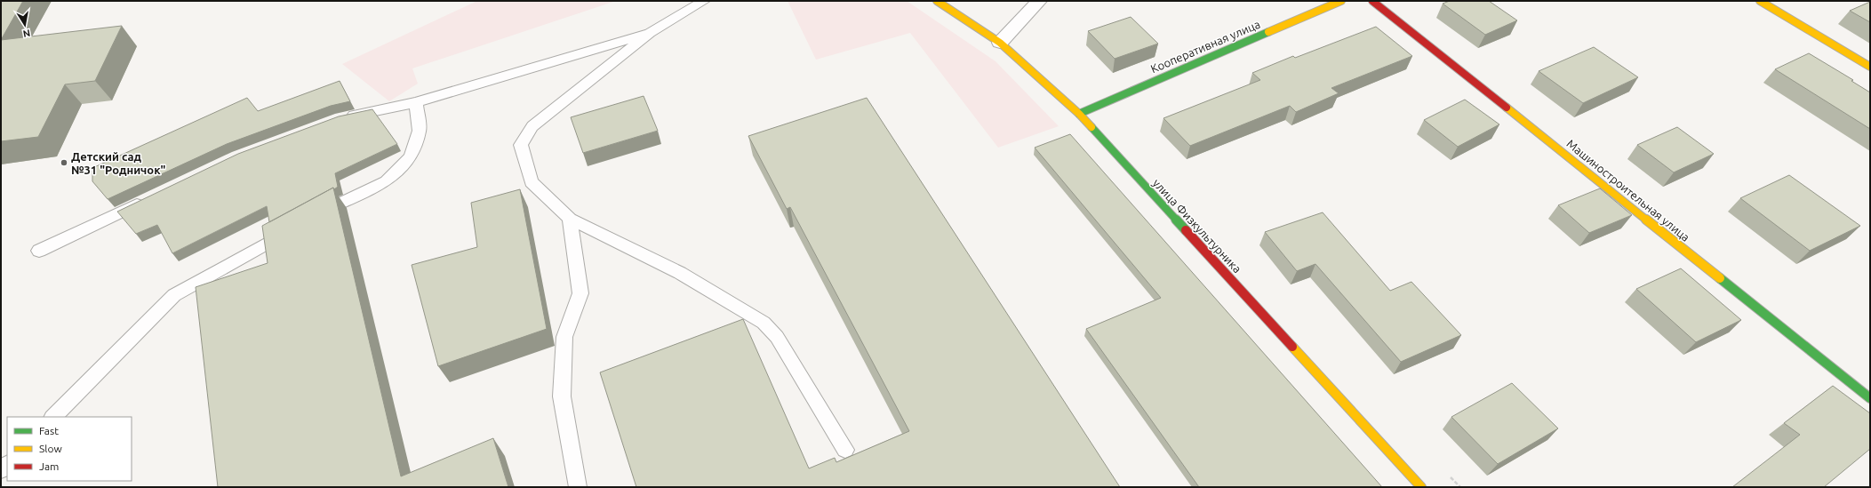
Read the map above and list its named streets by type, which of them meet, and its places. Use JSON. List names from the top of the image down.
{
  "streets": {
    "street": ["Кооперативная улица", "Машиностроительная улица", "улица Физкультурника"]
  },
  "crossings": [
    ["Кооперативная улица", "улица Физкультурника"]
  ],
  "places": ["Детский сад №31 \"Родничок\""],
  "legend": ["Fast", "Slow", "Jam"],
  "north": "bottom"
}
